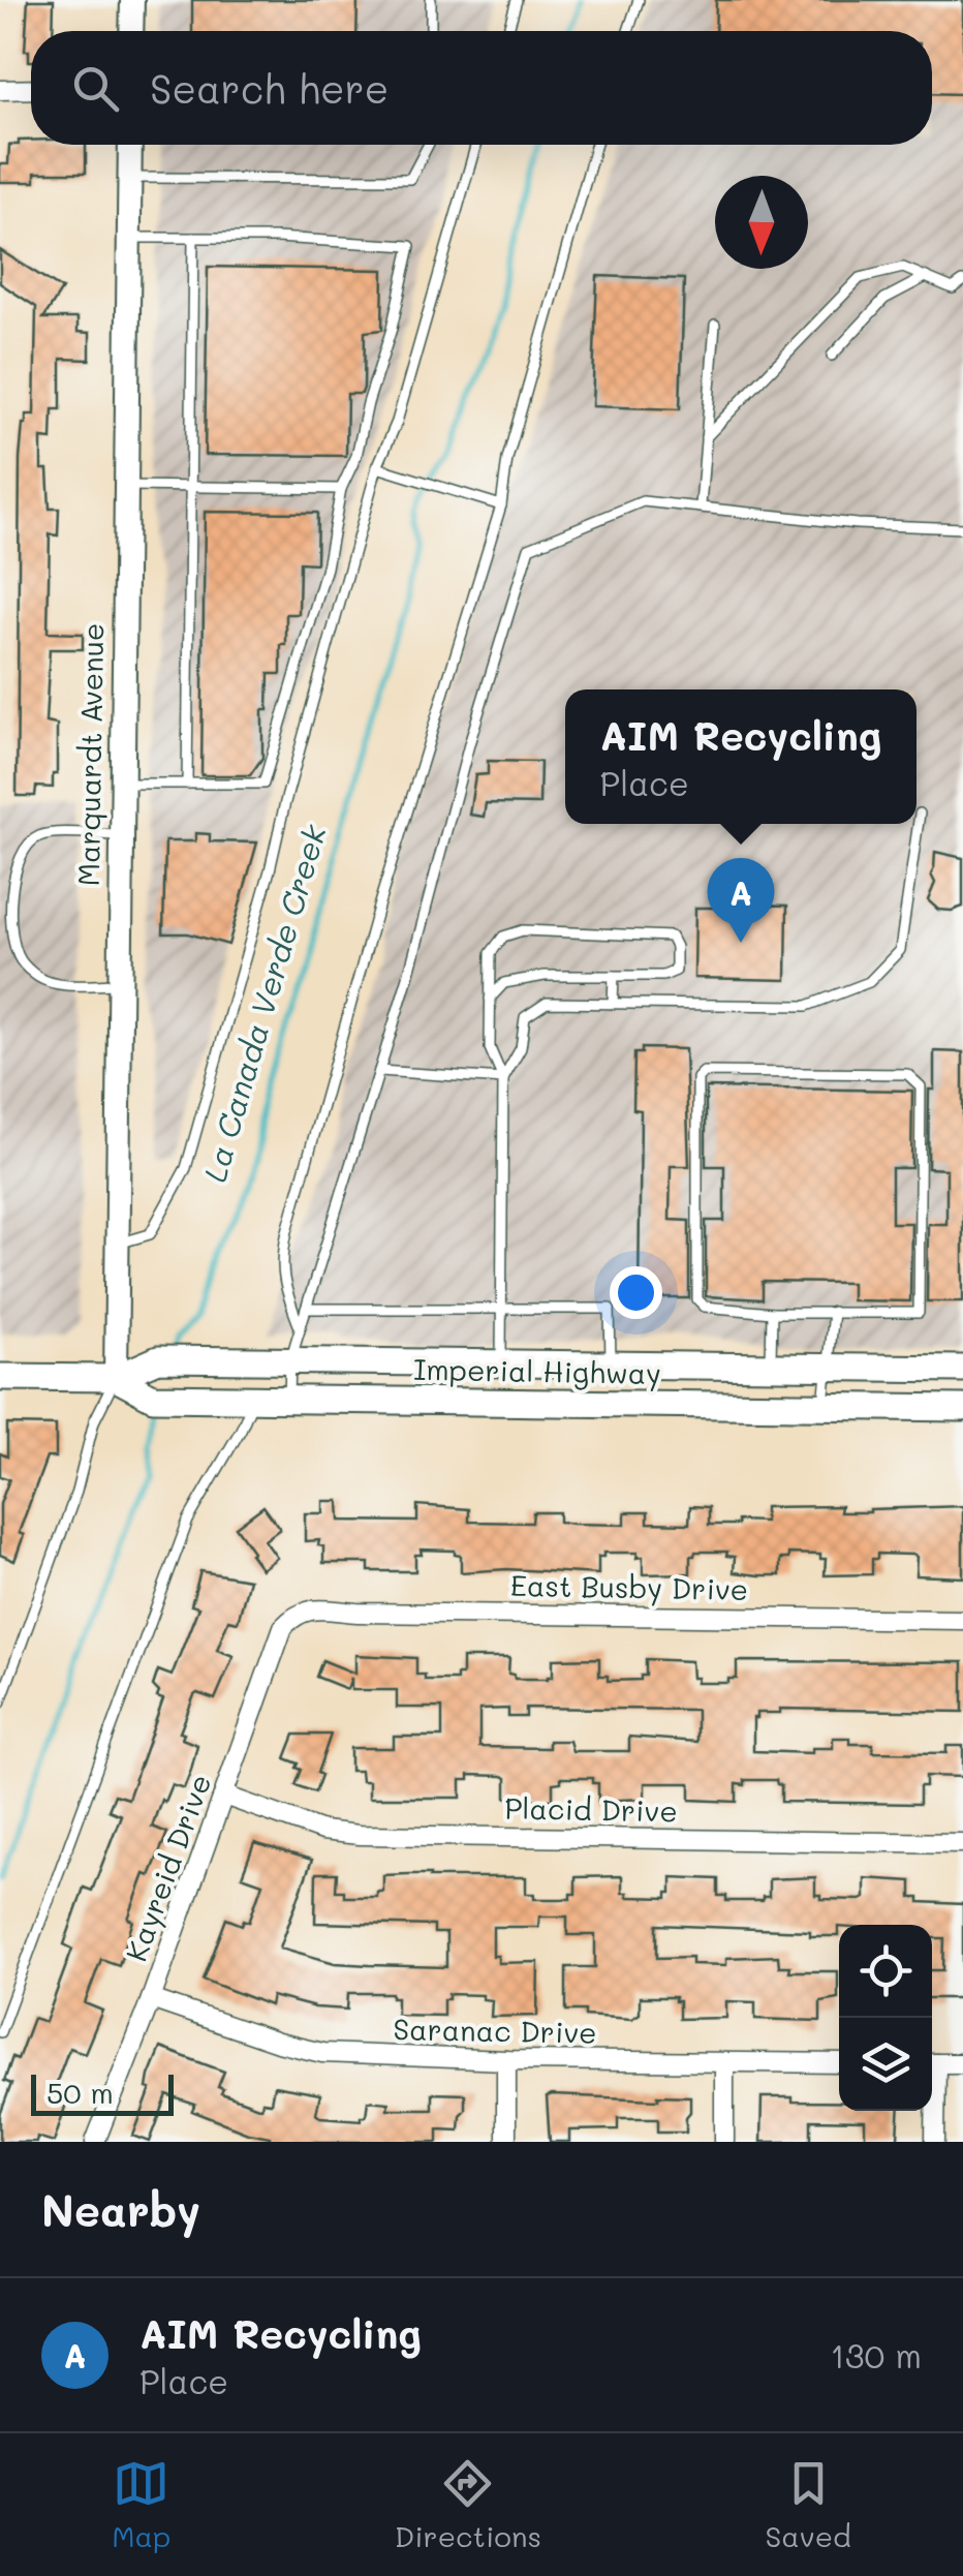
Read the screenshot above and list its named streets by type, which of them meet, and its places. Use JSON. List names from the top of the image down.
{
  "streets": {
    "main road": ["Imperial Highway"],
    "street": [
      "Marquardt Avenue",
      "East Busby Drive",
      "Placid Drive",
      "Kayreid Drive",
      "Saranac Drive"
    ]
  },
  "crossings": [
    ["Marquardt Avenue", "Imperial Highway"],
    ["East Busby Drive", "Kayreid Drive"],
    ["Placid Drive", "Kayreid Drive"],
    ["Kayreid Drive", "Saranac Drive"]
  ],
  "water": ["La Canada Verde Creek"],
  "scale_bar": "50 m",
  "north": "bottom",
  "page": {
    "search": "Search here",
    "popup": ["AIM Recycling", "Place"],
    "pins": "A",
    "scale": "50 m",
    "heading": "Nearby",
    "list": [
      {
        "mark": "A",
        "name": "AIM Recycling",
        "note": "Place",
        "value": "130 m"
      }
    ],
    "nav": ["Map", "Directions", "Saved"]
  }
}
